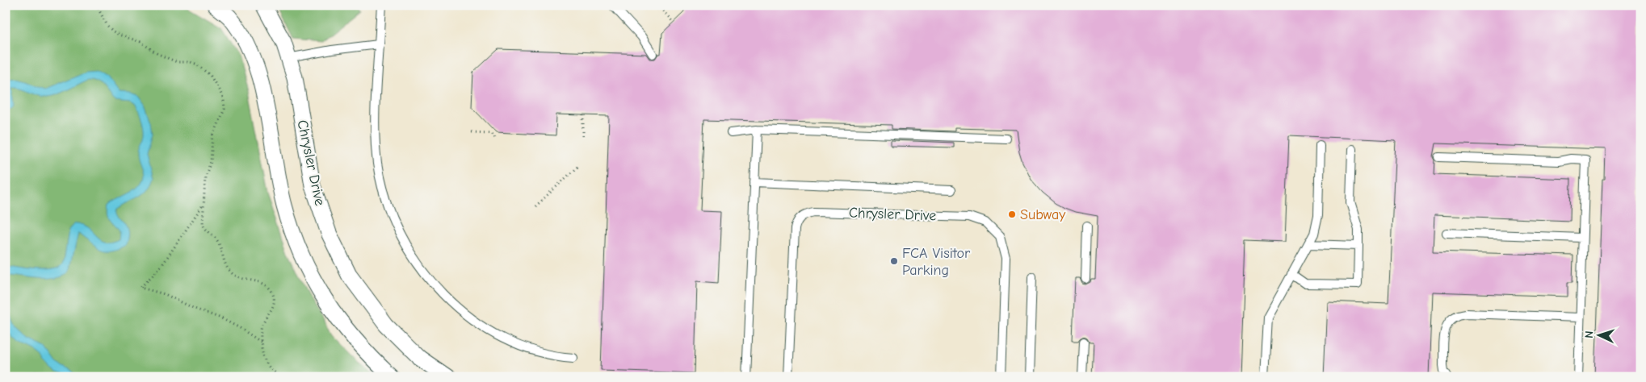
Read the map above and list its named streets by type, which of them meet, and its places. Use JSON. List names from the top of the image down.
{
  "streets": {
    "street": ["Chrysler Drive"]
  },
  "places": ["Subway", "FCA Visitor Parking"],
  "north": "left"
}
